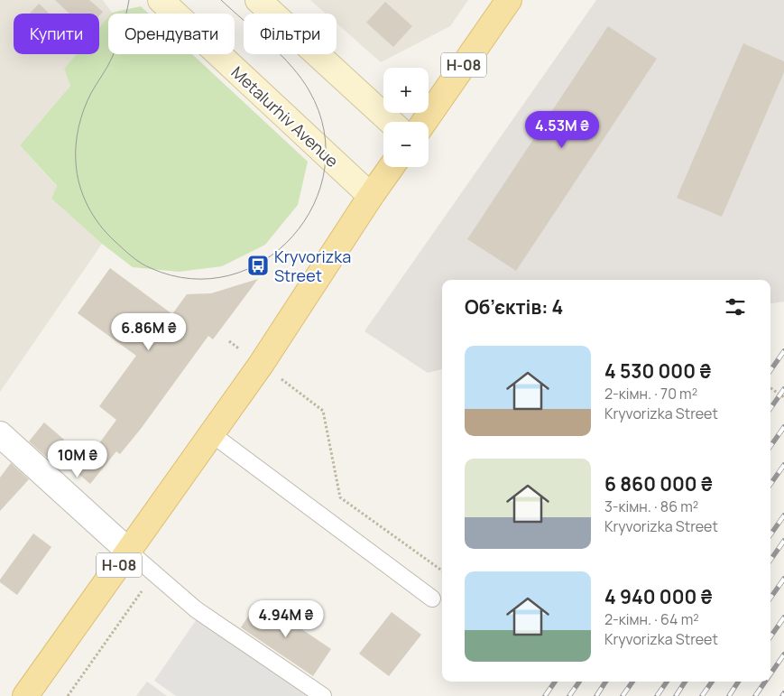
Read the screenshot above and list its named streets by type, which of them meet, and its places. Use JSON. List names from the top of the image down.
{
  "streets": {
    "main road": ["Н-08", "Metalurhiv Avenue"]
  },
  "crossings": [
    ["Н-08", "Metalurhiv Avenue"]
  ],
  "places": {
    "bus stop": ["Kryvorizka Street"]
  },
  "page": {
    "chip": ["Купити", "Орендувати", "Фільтри"],
    "map_buttons": ["+", "−"],
    "price": [
      "4.53M ₴",
      "6.86M ₴",
      "10M ₴",
      "4.94M ₴"
    ],
    "heading": "Об’єктів: 4",
    "list": [
      {
        "name": "4 530 000 ₴",
        "note": "2-кімн. · 70 m² · Kryvorizka Street"
      },
      {
        "name": "6 860 000 ₴",
        "note": "3-кімн. · 86 m² · Kryvorizka Street"
      },
      {
        "name": "4 940 000 ₴",
        "note": "2-кімн. · 64 m² · Kryvorizka Street"
      }
    ]
  }
}
